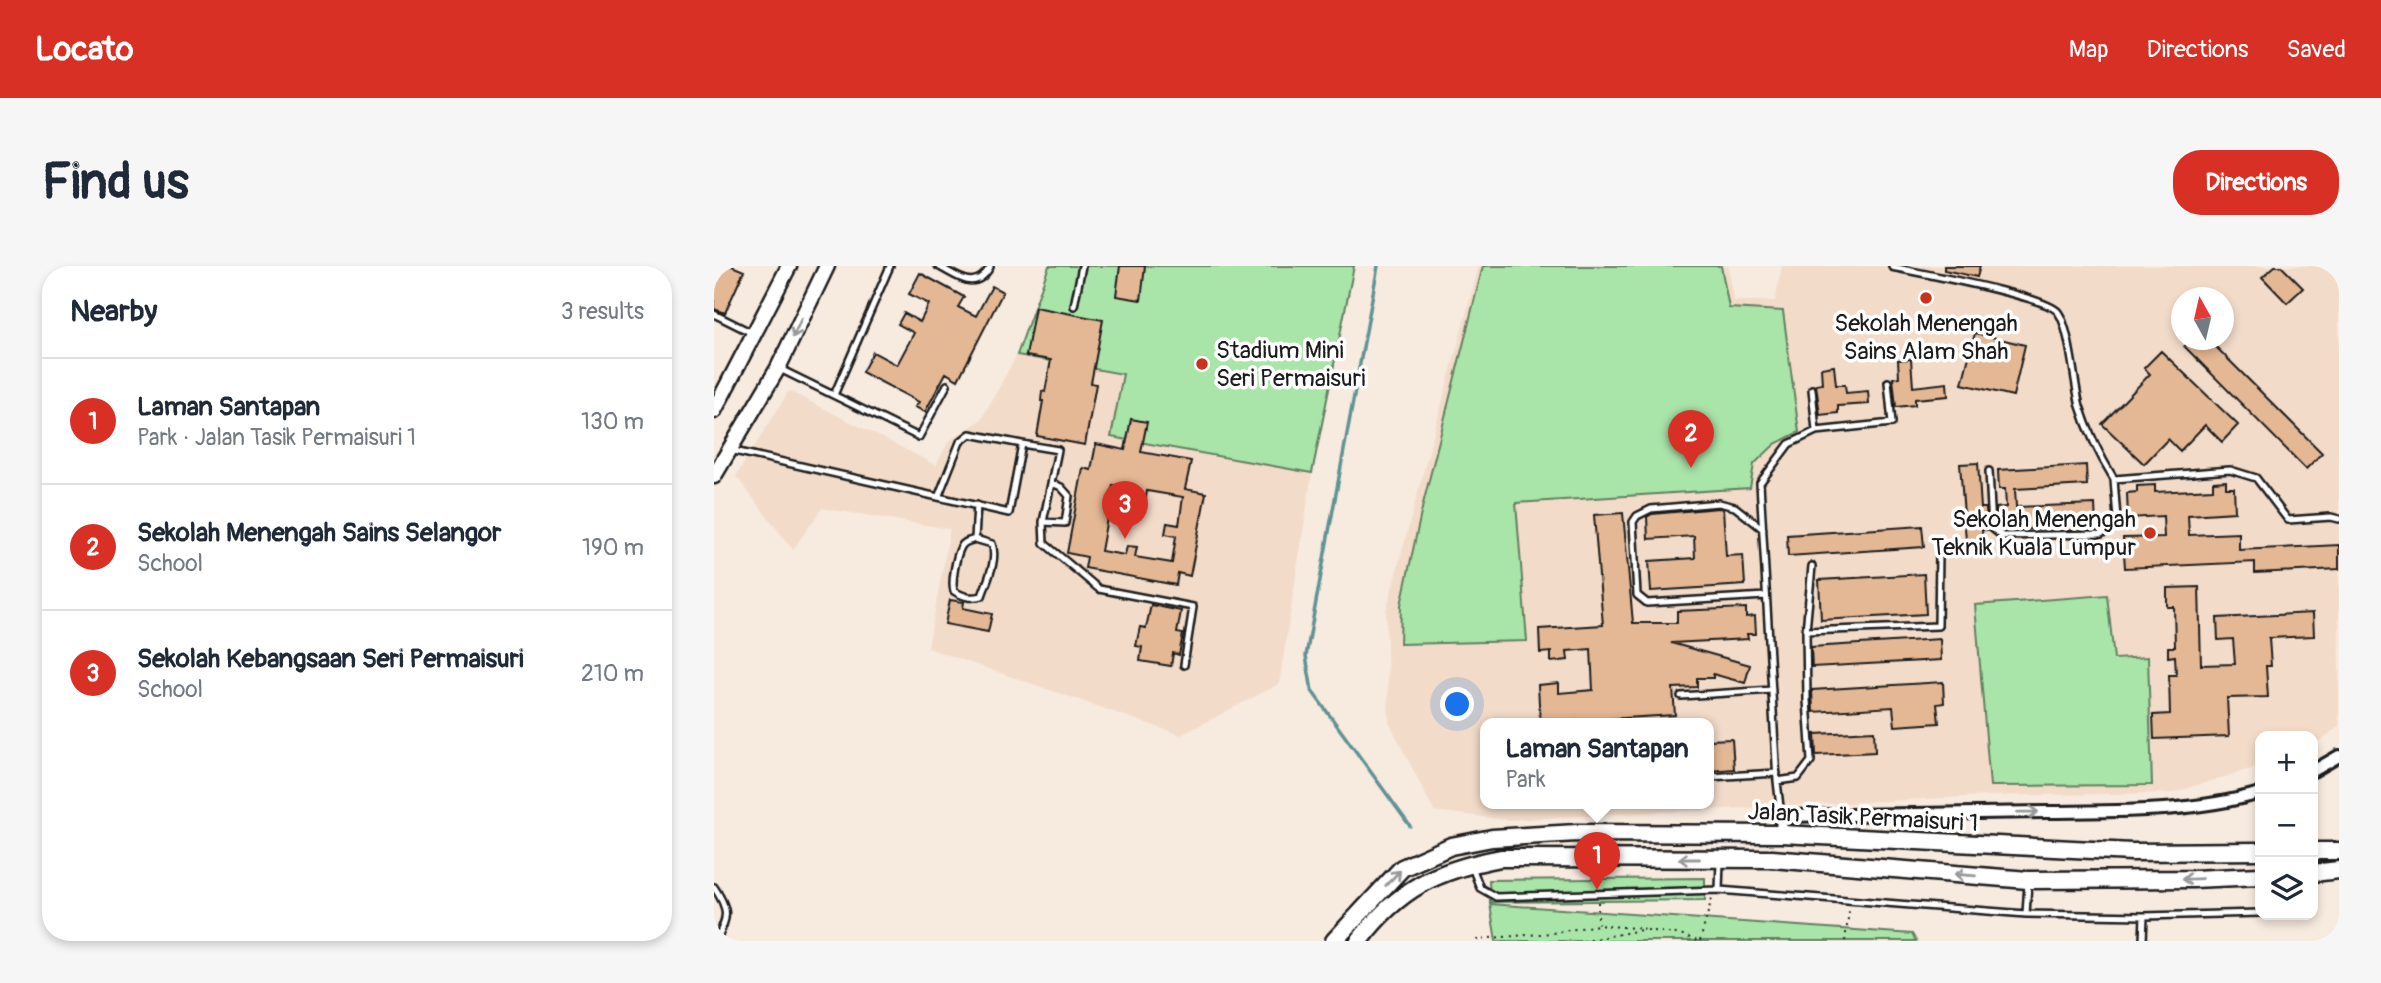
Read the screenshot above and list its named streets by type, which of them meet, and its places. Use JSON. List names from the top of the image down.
{
  "streets": {
    "main road": ["Jalan Tasik Permaisuri 1"]
  },
  "places": ["Sekolah Menengah Sains Alam Shah", "Stadium Mini Seri Permaisuri", "Sekolah Menengah Teknik Kuala Lumpur"],
  "north": "top",
  "page": {
    "header": "Locato",
    "nav": ["Map", "Directions", "Saved"],
    "buttons": "Directions",
    "title": "Find us",
    "heading": ["Nearby", "3 results"],
    "list": [
      {
        "mark": "1",
        "name": "Laman Santapan",
        "note": "Park · Jalan Tasik Permaisuri 1",
        "value": "130 m"
      },
      {
        "mark": "2",
        "name": "Sekolah Menengah Sains Selangor",
        "note": "School",
        "value": "190 m"
      },
      {
        "mark": "3",
        "name": "Sekolah Kebangsaan Seri Permaisuri",
        "note": "School",
        "value": "210 m"
      }
    ],
    "pins": ["2", "3", "1"],
    "popup": ["Laman Santapan", "Park"],
    "map_buttons": ["+", "−"]
  }
}
